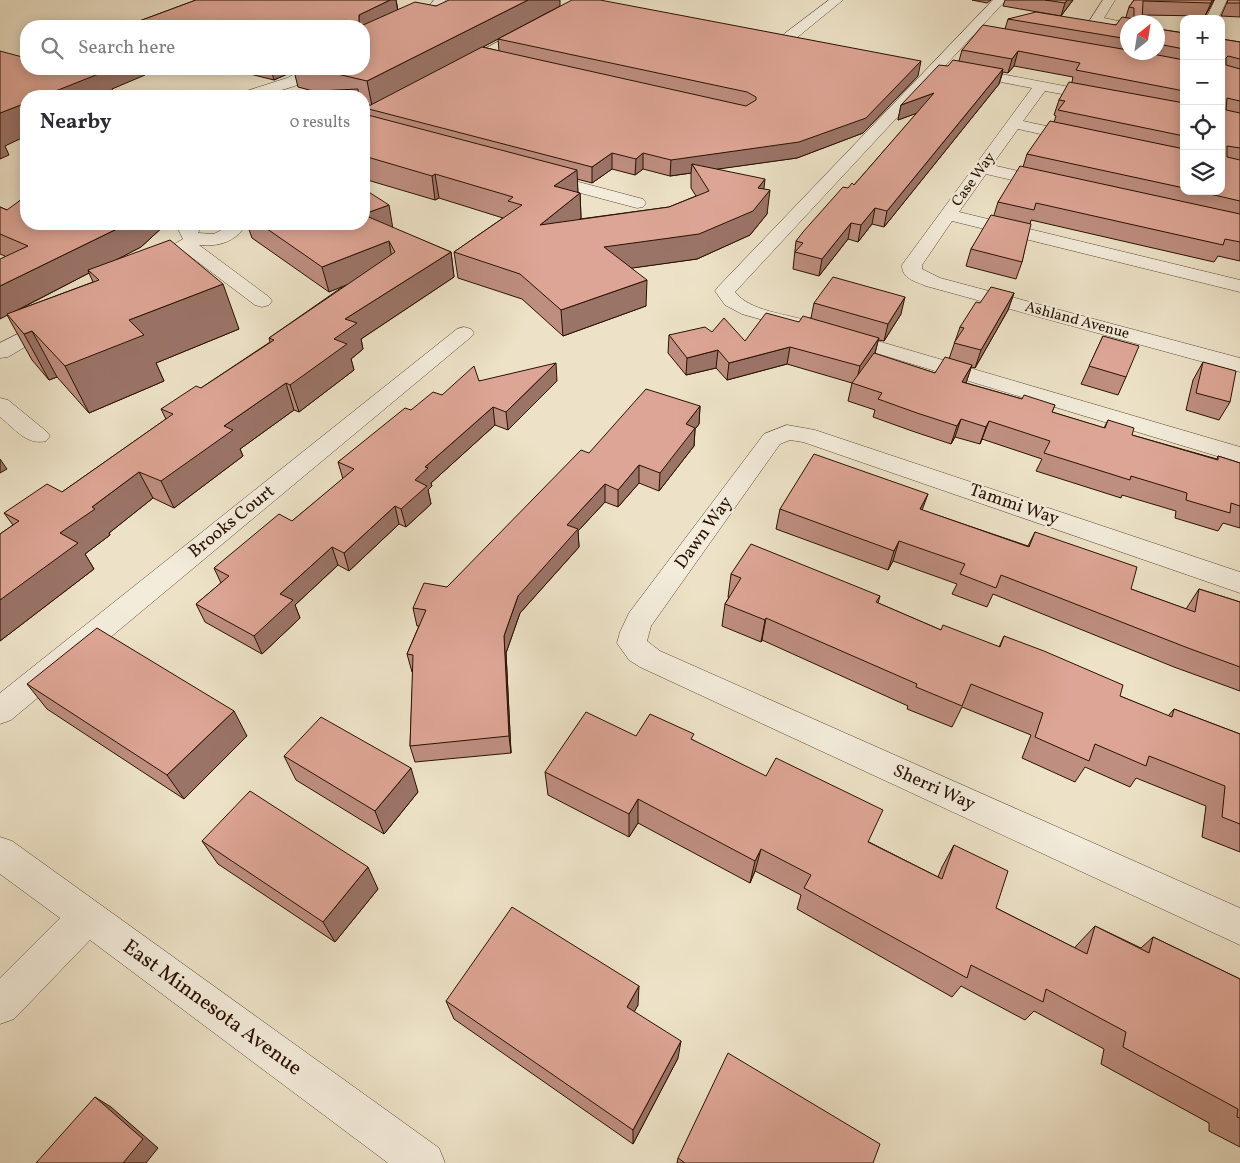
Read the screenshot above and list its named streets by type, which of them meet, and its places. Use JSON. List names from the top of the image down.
{
  "streets": {
    "street": [
      "Case Way",
      "Ashland Avenue",
      "Tammi Way",
      "Brooks Court",
      "Dawn Way",
      "Sherri Way",
      "East Minnesota Avenue"
    ]
  },
  "crossings": [
    ["Case Way", "Ashland Avenue"],
    ["Tammi Way", "Dawn Way"],
    ["Dawn Way", "Sherri Way"]
  ],
  "north": "top right",
  "page": {
    "map_buttons": ["+", "−"],
    "search": "Search here",
    "heading": ["Nearby", "0 results"]
  }
}
